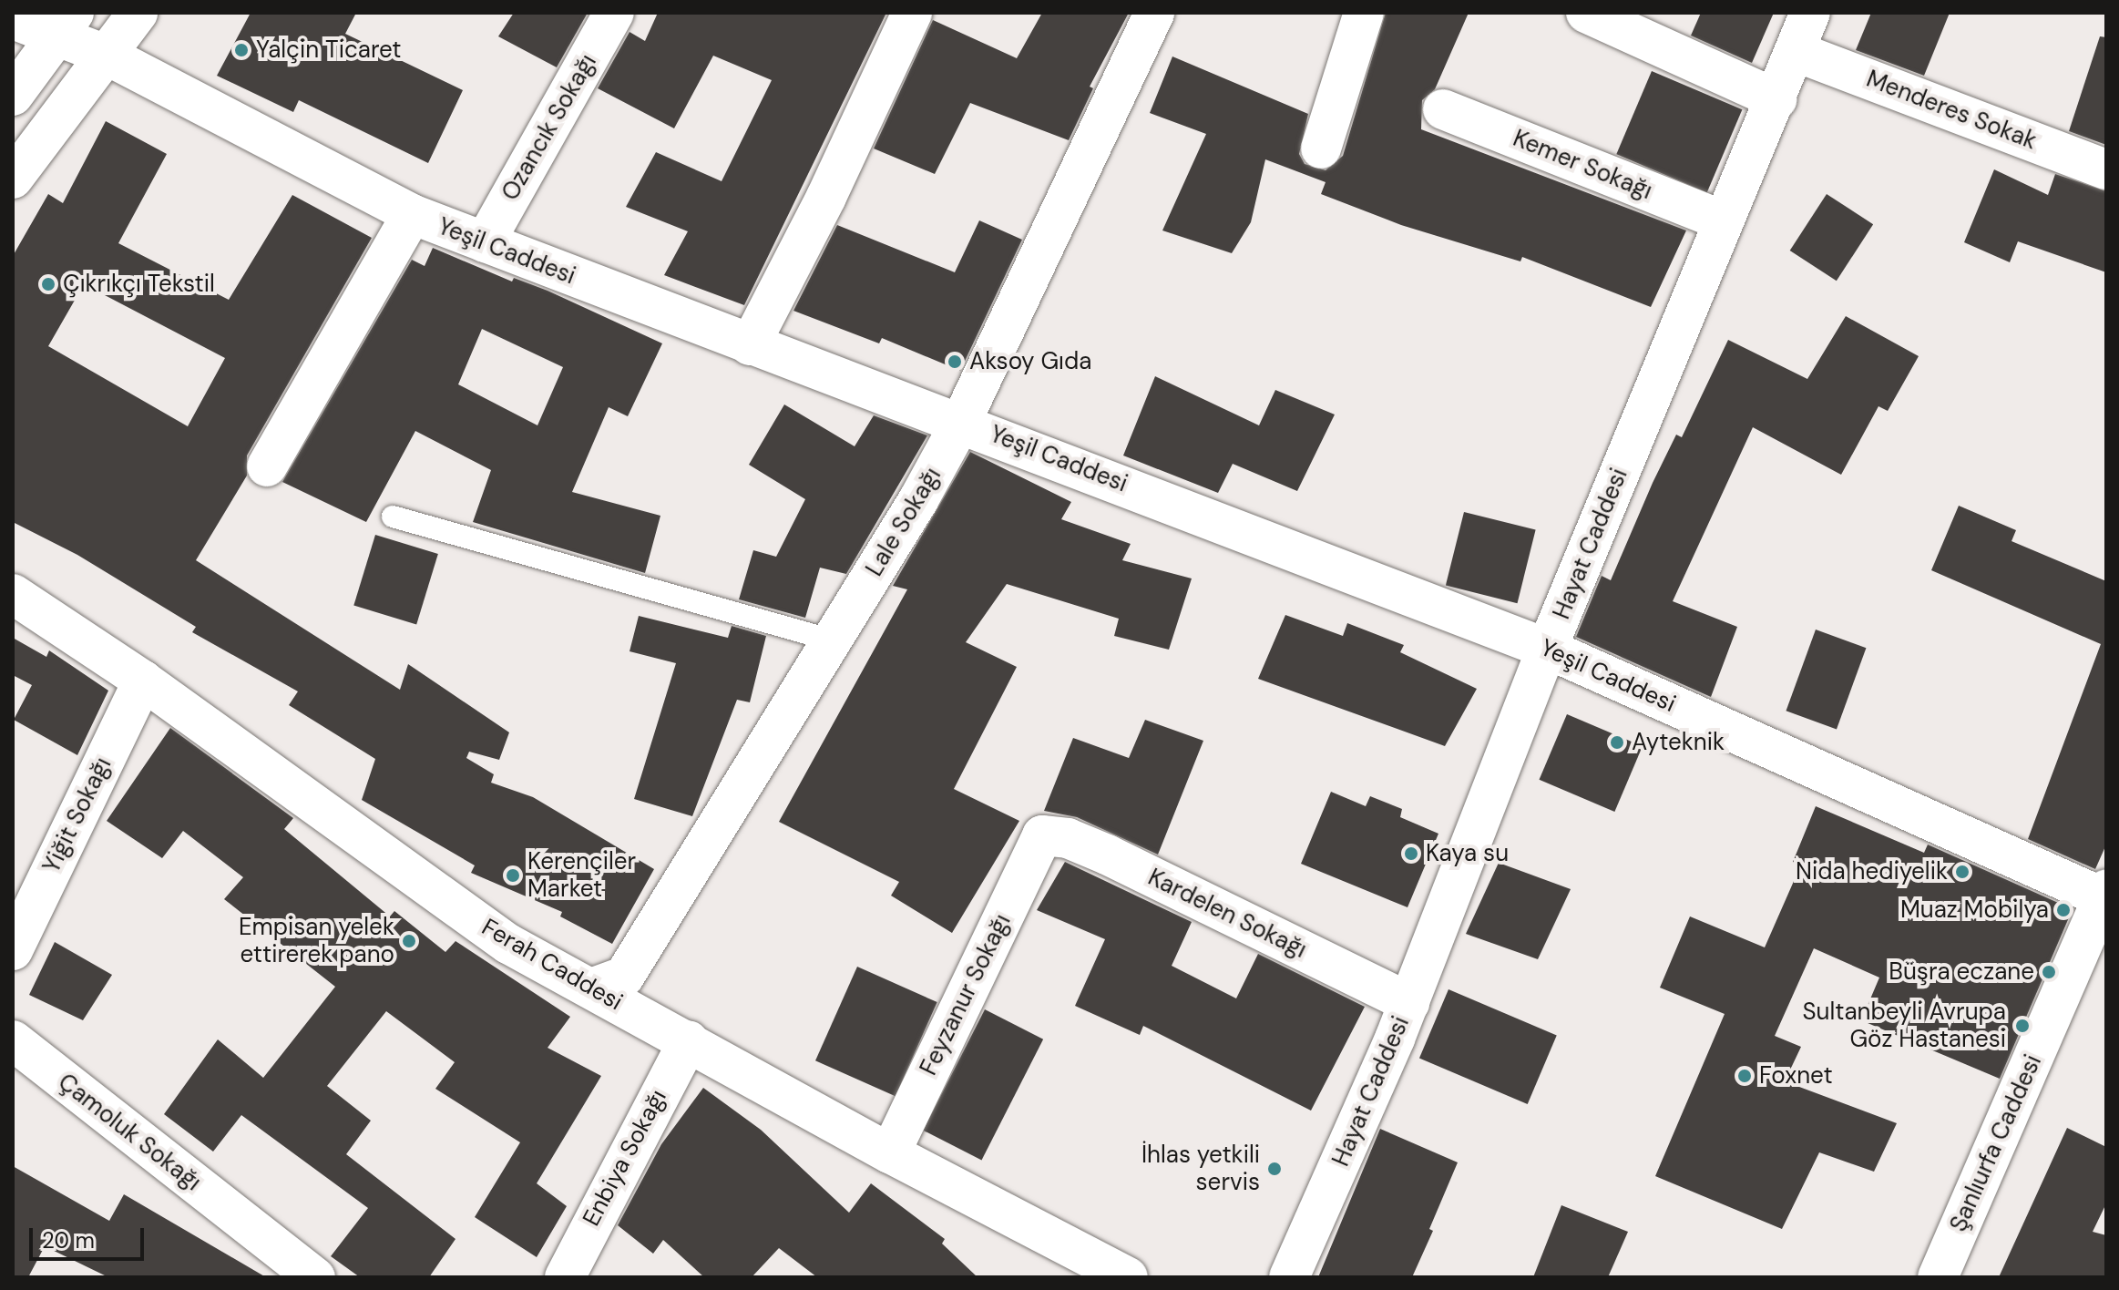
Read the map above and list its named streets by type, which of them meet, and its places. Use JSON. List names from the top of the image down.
{
  "streets": {
    "street": [
      "Menderes Sokak",
      "Ozancık Sokağı",
      "Kemer Sokağı",
      "Yeşil Caddesi",
      "Lale Sokağı",
      "Hayat Caddesi",
      "Yiğit Sokağı",
      "Kardelen Sokağı",
      "Ferah Caddesi",
      "Feyzanur Sokağı",
      "Çamoluk Sokağı",
      "Şanlıurfa Caddesi",
      "Enbiya Sokağı"
    ]
  },
  "crossings": [
    ["Menderes Sokak", "Hayat Caddesi"],
    ["Ozancık Sokağı", "Yeşil Caddesi"],
    ["Kemer Sokağı", "Hayat Caddesi"],
    ["Yeşil Caddesi", "Lale Sokağı"],
    ["Yeşil Caddesi", "Hayat Caddesi"],
    ["Yeşil Caddesi", "Şanlıurfa Caddesi"],
    ["Lale Sokağı", "Ferah Caddesi"],
    ["Hayat Caddesi", "Kardelen Sokağı"],
    ["Yiğit Sokağı", "Ferah Caddesi"],
    ["Kardelen Sokağı", "Feyzanur Sokağı"],
    ["Ferah Caddesi", "Feyzanur Sokağı"],
    ["Ferah Caddesi", "Enbiya Sokağı"]
  ],
  "places": [
    "Yalçin Ticaret",
    "Çıkrıkçı Tekstil",
    "Aksoy Gıda",
    "Ayteknik",
    "Kaya su",
    "Nida hediyelik",
    "Kerençiler Market",
    "Muaz Mobilya",
    "Empisan yelek ettirerek pano",
    "Büşra eczane",
    "Sultanbeyli Avrupa Göz Hastanesi",
    "Foxnet",
    "İhlas yetkili servis"
  ],
  "scale_bar": "20 m"
}
